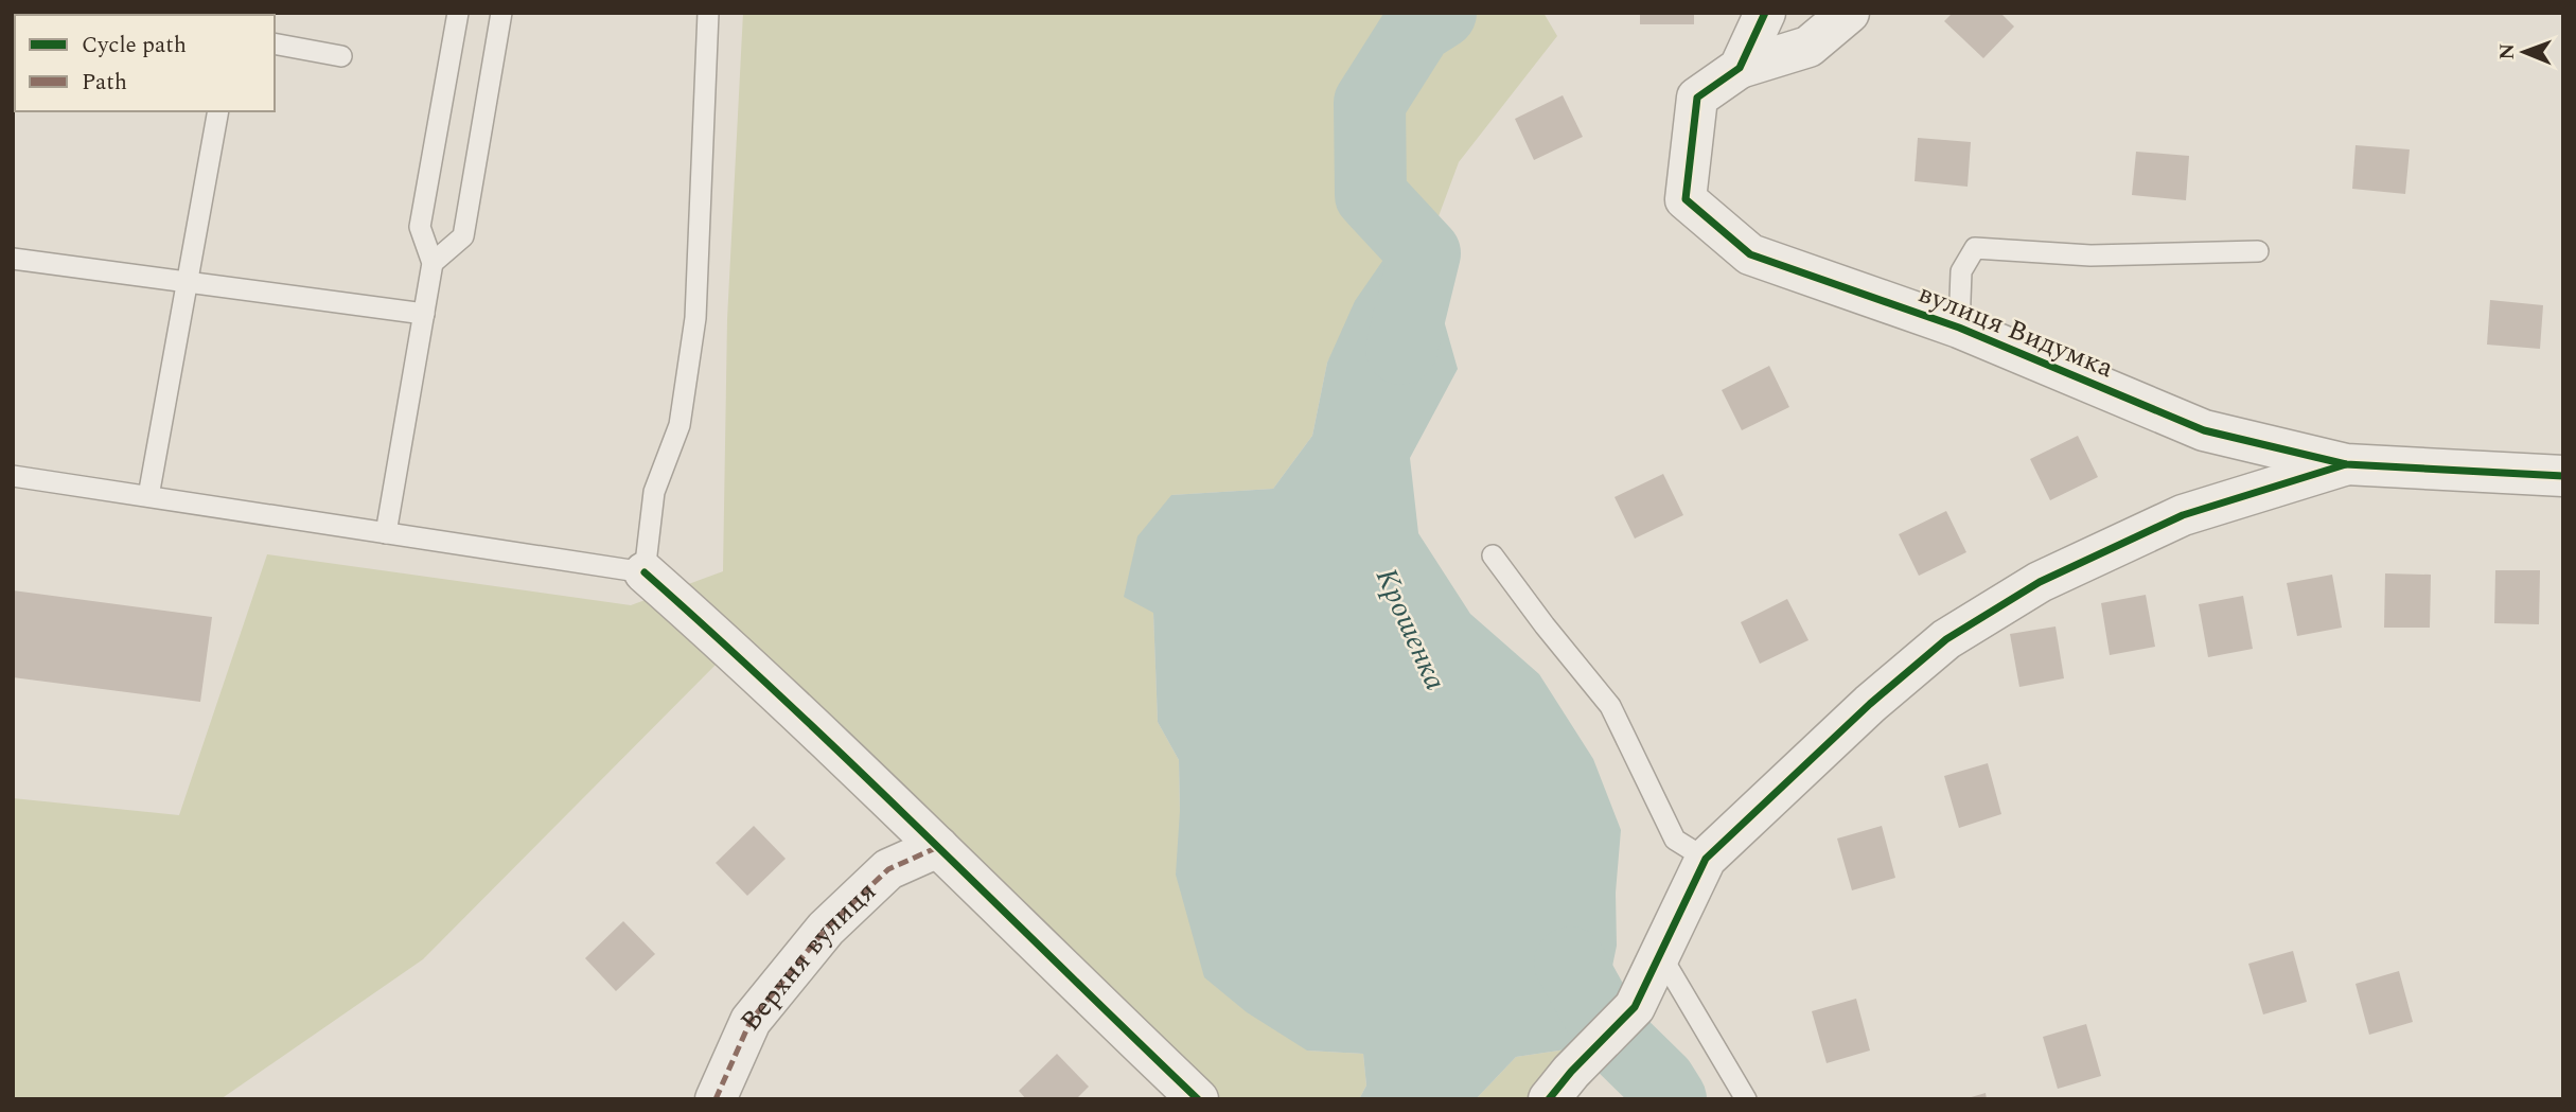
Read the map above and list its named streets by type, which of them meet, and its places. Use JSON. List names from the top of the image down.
{
  "streets": {
    "street": ["вулиця Видумка", "Верхня вулиця"]
  },
  "water": ["Крошенка"],
  "legend": ["Cycle path", "Path"],
  "north": "left"
}
